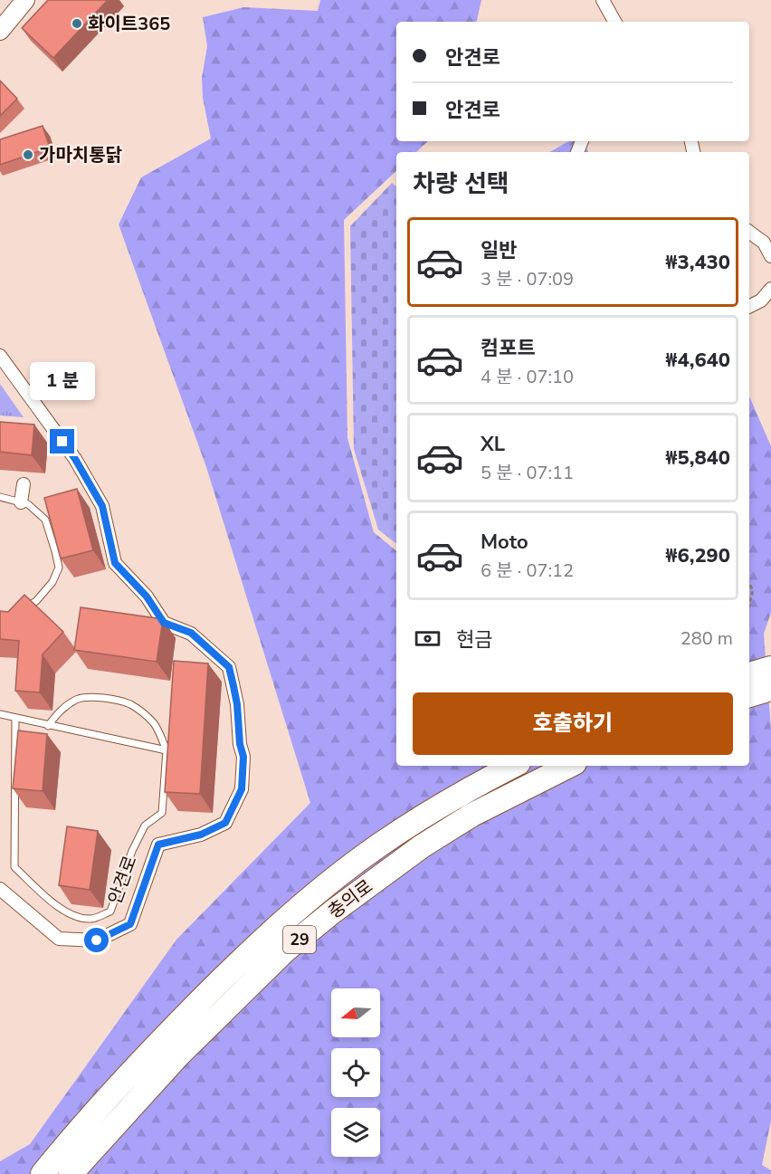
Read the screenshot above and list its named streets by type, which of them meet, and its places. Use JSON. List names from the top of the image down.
{
  "streets": {
    "highway": ["충의로", "29"],
    "street": ["안견로"]
  },
  "places": ["화이트365", "가마치통닭"],
  "north": "left",
  "page": {
    "banner": ["안견로", "안견로"],
    "heading": "차량 선택",
    "list": [
      {
        "name": "일반",
        "note": "3 분 · 07:09",
        "value": "₩3,430"
      },
      {
        "name": "컴포트",
        "note": "4 분 · 07:10",
        "value": "₩4,640"
      },
      {
        "name": "XL",
        "note": "5 분 · 07:11",
        "value": "₩5,840"
      },
      {
        "name": "Moto",
        "note": "6 분 · 07:12",
        "value": "₩6,290"
      }
    ],
    "bubble": "1 분",
    "pay": ["현금", "280 m"],
    "buttons": "호출하기"
  }
}
